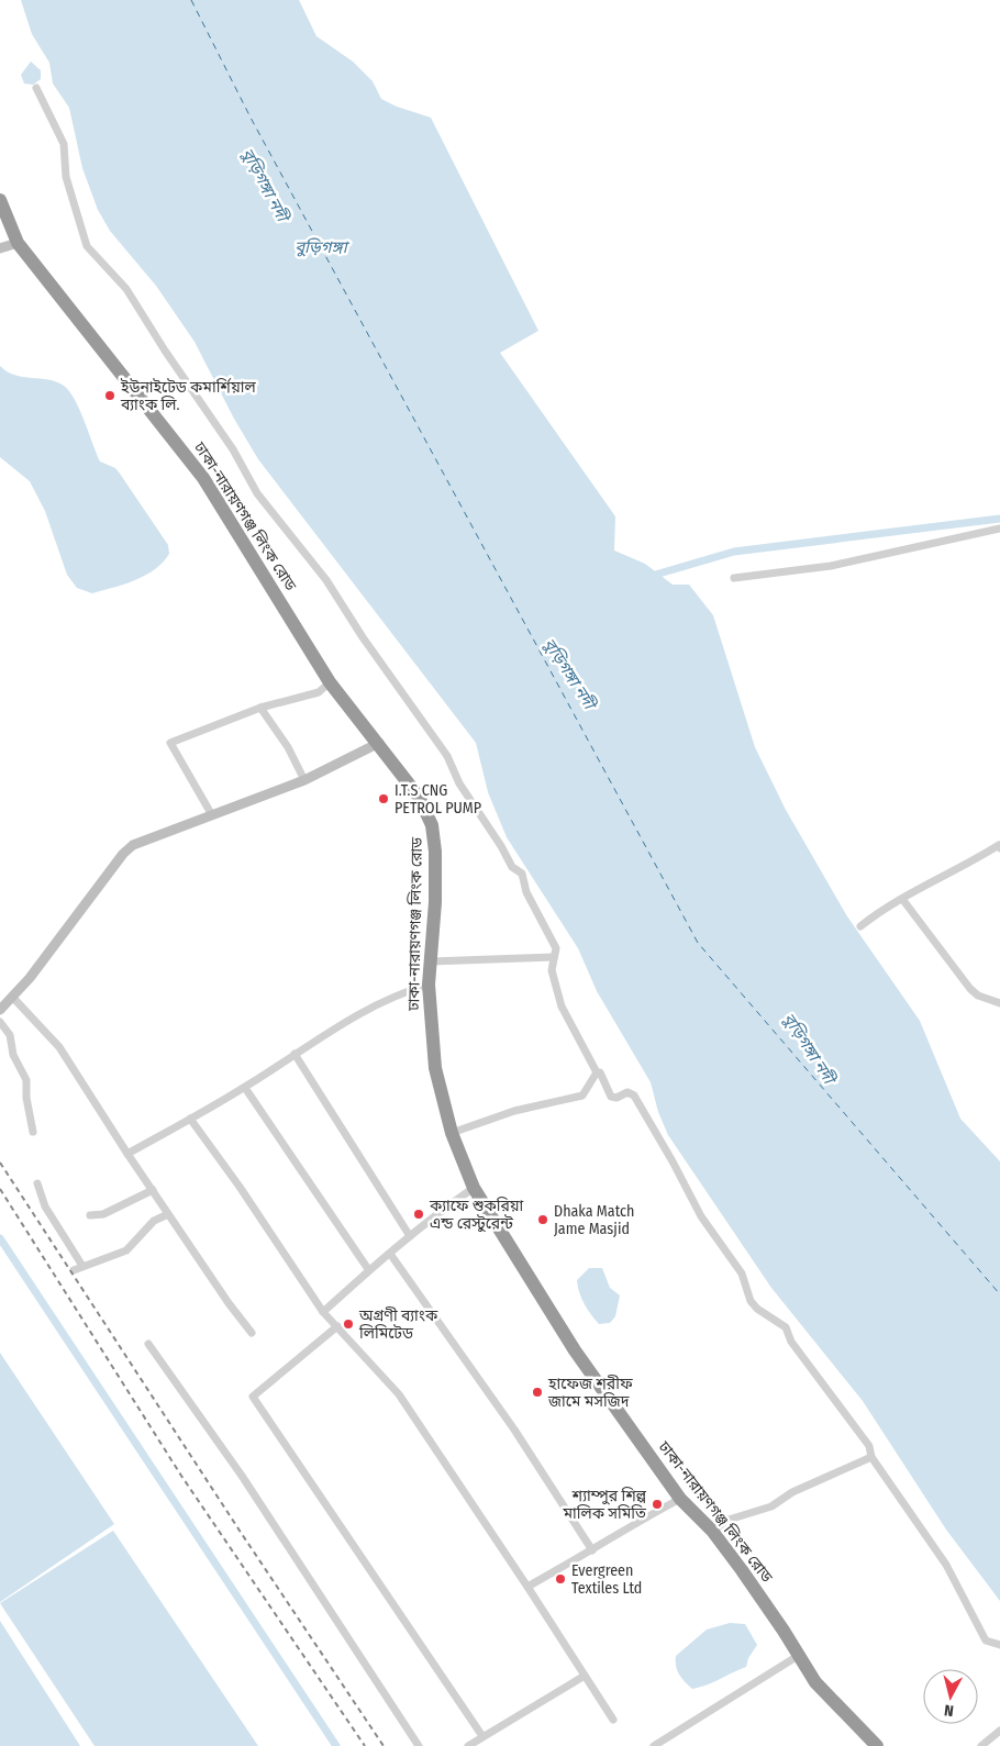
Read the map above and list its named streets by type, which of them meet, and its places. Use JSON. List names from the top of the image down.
{
  "streets": {
    "highway": ["ঢাকা-নারায়ণগঞ্জ লিংক রোড"]
  },
  "water": ["বুড়িগঙ্গা নদী", "বুড়িগঙ্গা"],
  "places": [
    "ইউনাইটেড কমার্শিয়াল ব্যাংক লি.",
    "I.T.S CNG PETROL PUMP",
    "ক্যাফে শুকরিয়া এন্ড রেস্টুরেন্ট",
    "Dhaka Match Jame Masjid",
    "অগ্রণী ব্যাংক লিমিটেড",
    "হাফেজ শরীফ জামে মসজিদ",
    "শ্যাম্পুর শিল্প মালিক সমিতি",
    "Evergreen Textiles Ltd"
  ],
  "north": "bottom"
}
